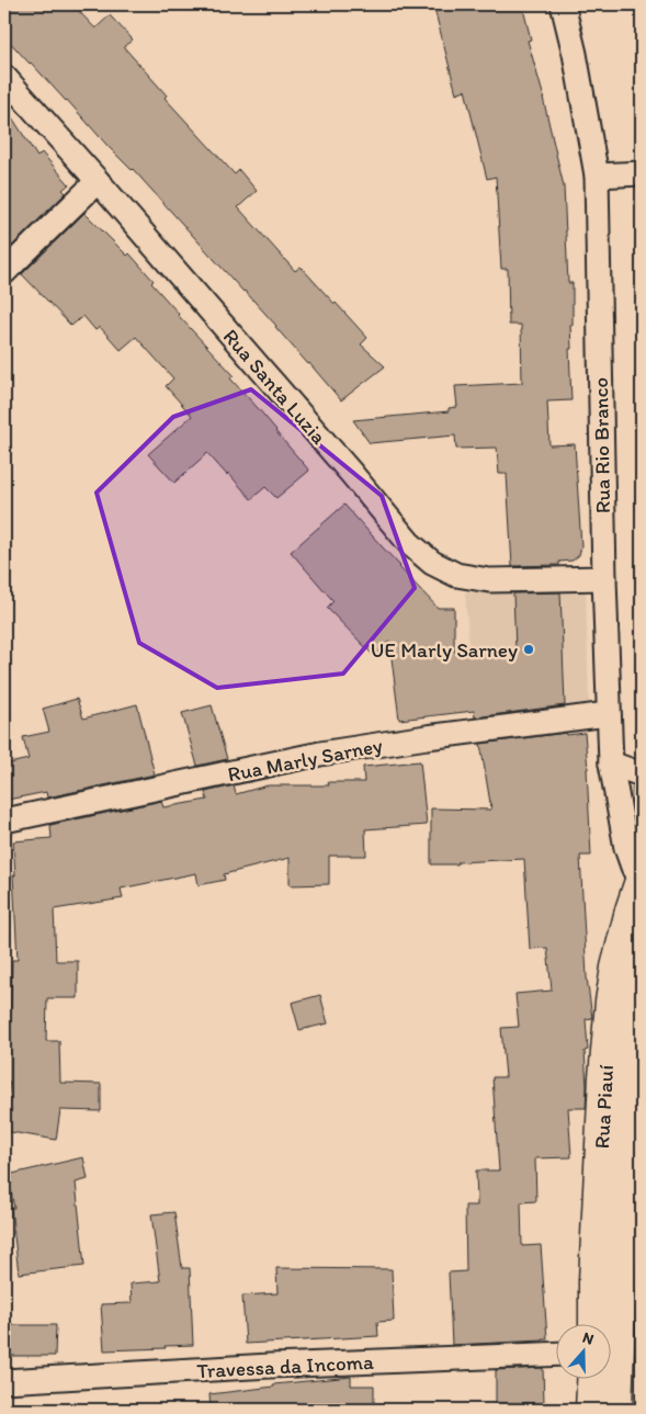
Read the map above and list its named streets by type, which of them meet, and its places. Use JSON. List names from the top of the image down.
{
  "streets": {
    "main road": ["Rua Piauí"],
    "street": [
      "Rua Santa Luzia",
      "Rua Rio Branco",
      "Rua Marly Sarney",
      "Travessa da Incoma"
    ]
  },
  "crossings": [
    ["Rua Santa Luzia", "Rua Rio Branco"],
    ["Rua Rio Branco", "Rua Marly Sarney"],
    ["Rua Rio Branco", "Rua Piauí"]
  ],
  "places": ["UE Marly Sarney"],
  "north": "top"
}
